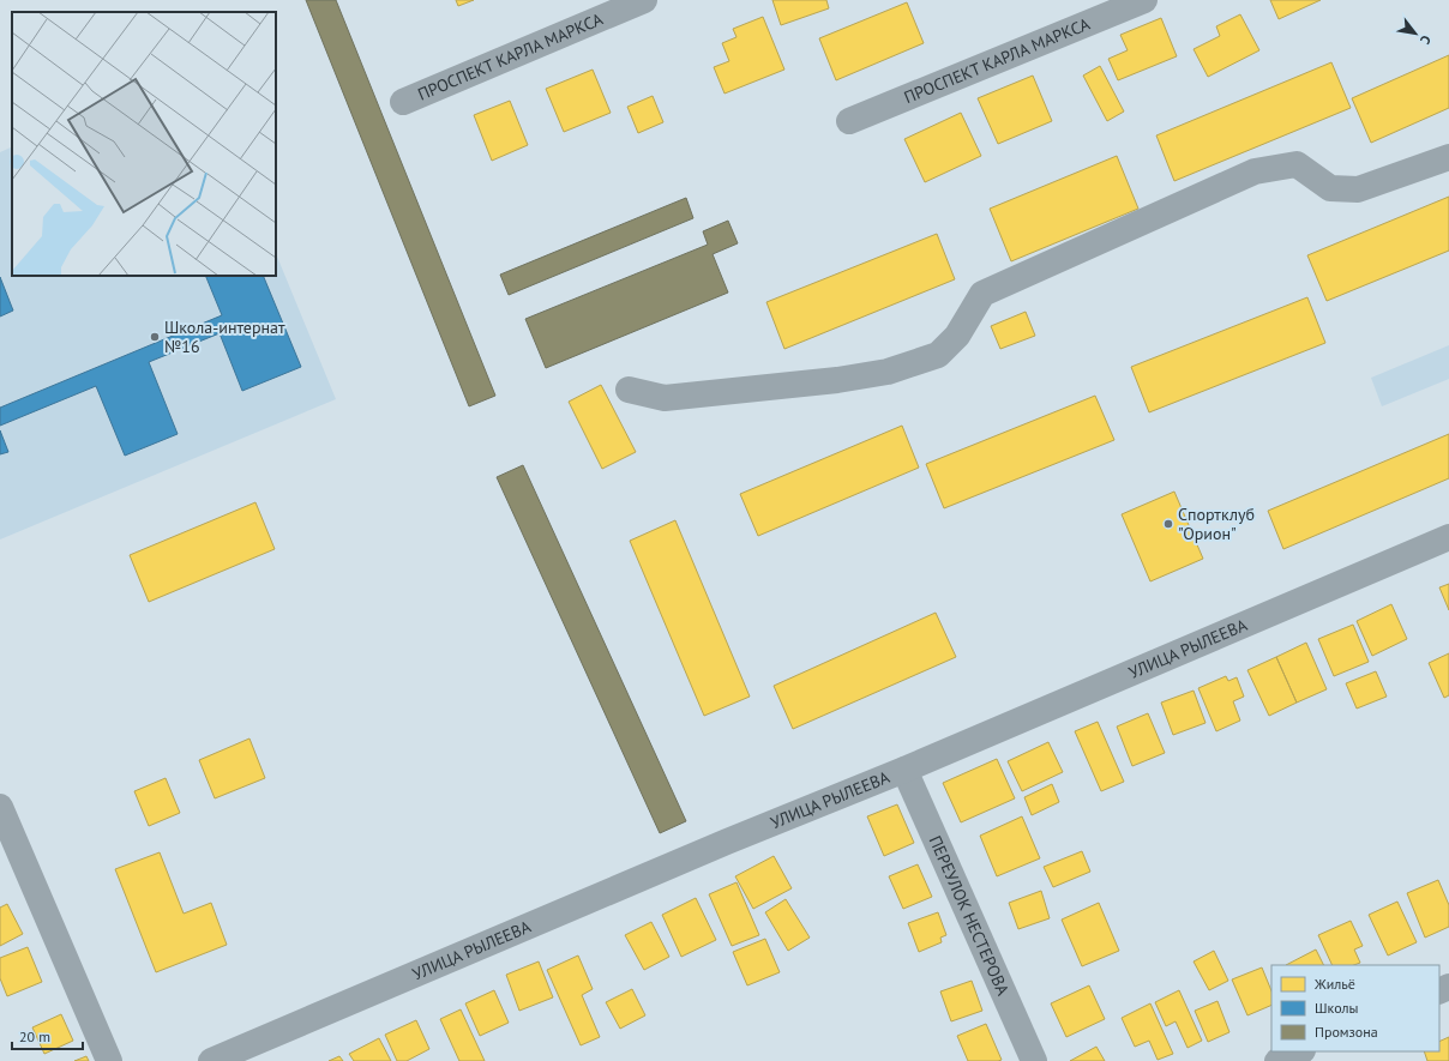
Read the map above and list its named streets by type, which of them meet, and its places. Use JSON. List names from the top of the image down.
{
  "streets": {
    "street": ["ПРОСПЕКТ КАРЛА МАРКСА", "УЛИЦА РЫЛЕЕВА", "ПЕРЕУЛОК НЕСТЕРОВА"]
  },
  "crossings": [
    ["УЛИЦА РЫЛЕЕВА", "ПЕРЕУЛОК НЕСТЕРОВА"]
  ],
  "places": ["Школа-интернат №16", "Спортклуб \"Орион\""],
  "legend": ["Жильё", "Школы", "Промзона"],
  "scale_bar": "20 m",
  "north": "bottom right"
}
